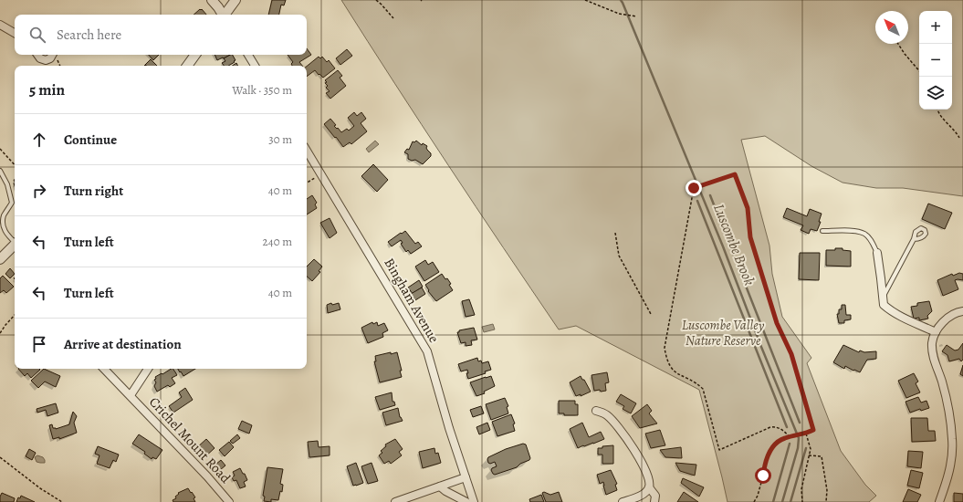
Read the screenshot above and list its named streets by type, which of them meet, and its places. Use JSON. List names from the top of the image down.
{
  "streets": {
    "street": ["Bingham Avenue", "Crichel Mount Road"]
  },
  "water": ["Luscombe Brook"],
  "parks": ["Luscombe Valley Nature Reserve"],
  "north": "top left",
  "page": {
    "map_buttons": ["+", "−"],
    "search": "Search here",
    "heading": ["5 min", "Walk · 350 m"],
    "list": [
      ["Continue", "30 m"],
      ["Turn right", "40 m"],
      ["Turn left", "240 m"],
      ["Turn left", "40 m"],
      "Arrive at destination"
    ]
  }
}
